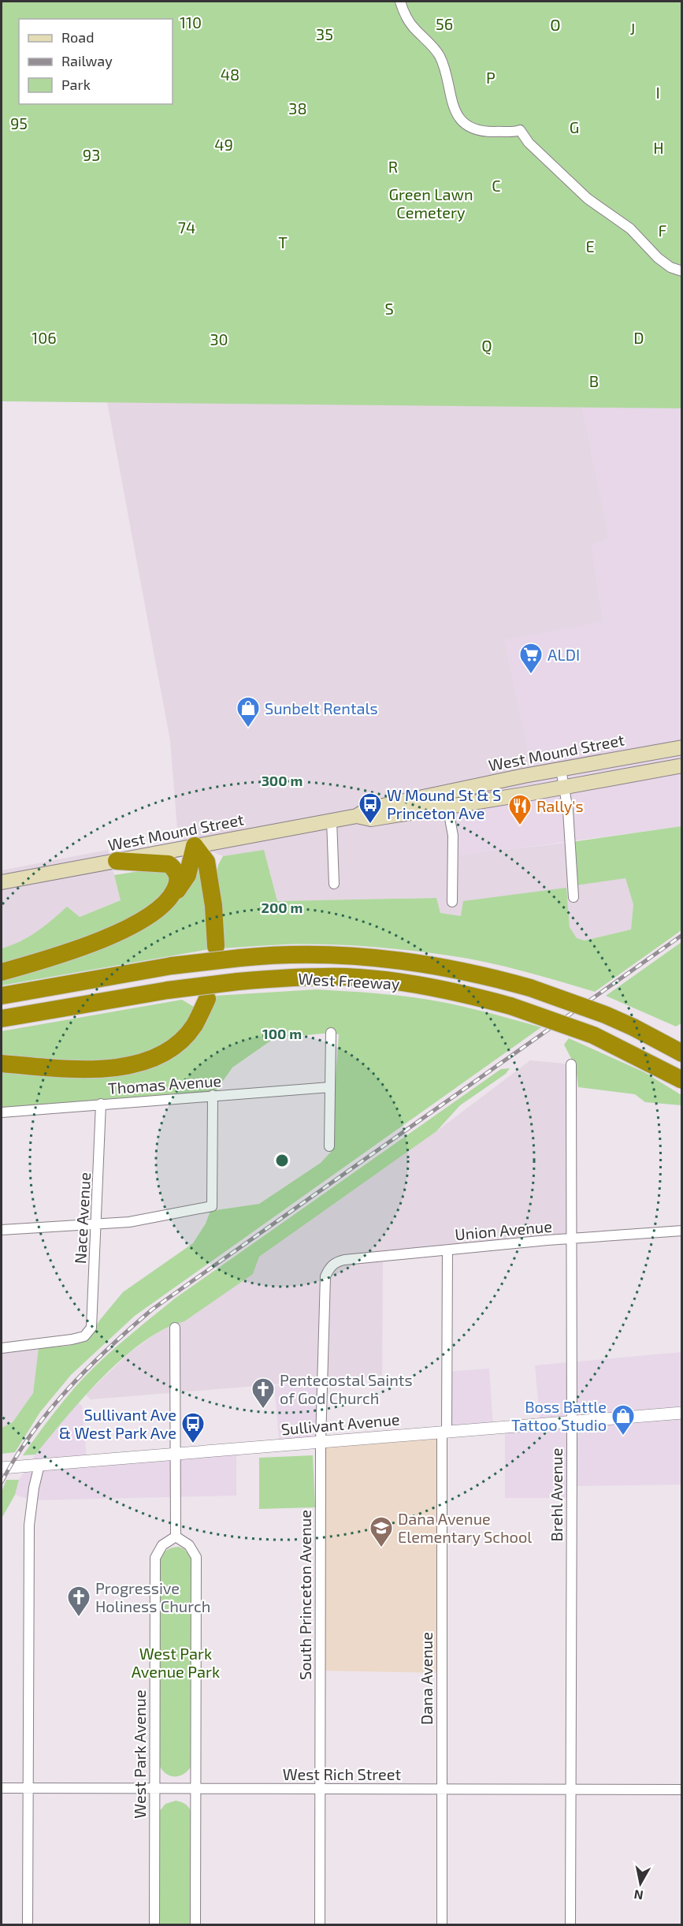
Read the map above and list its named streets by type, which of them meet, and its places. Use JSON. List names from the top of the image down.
{
  "streets": {
    "highway": ["West Freeway"],
    "main road": ["West Mound Street"],
    "street": [
      "Thomas Avenue",
      "Nace Avenue",
      "Union Avenue",
      "Sullivant Avenue",
      "Brehl Avenue",
      "South Princeton Avenue",
      "Dana Avenue",
      "West Park Avenue",
      "West Rich Street"
    ]
  },
  "crossings": [
    ["Thomas Avenue", "Nace Avenue"],
    ["Union Avenue", "Brehl Avenue"],
    ["Union Avenue", "South Princeton Avenue"],
    ["Union Avenue", "Dana Avenue"],
    ["Sullivant Avenue", "Brehl Avenue"],
    ["Sullivant Avenue", "South Princeton Avenue"],
    ["Sullivant Avenue", "Dana Avenue"],
    ["Brehl Avenue", "West Rich Street"],
    ["South Princeton Avenue", "West Rich Street"],
    ["Dana Avenue", "West Rich Street"],
    ["West Park Avenue", "West Rich Street"]
  ],
  "parks": [
    "110",
    "56",
    "O",
    "J",
    "35",
    "48",
    "P",
    "I",
    "38",
    "95",
    "G",
    "49",
    "H",
    "93",
    "R",
    "C",
    "Green Lawn Cemetery",
    "74",
    "F",
    "T",
    "E",
    "S",
    "106",
    "D",
    "30",
    "Q",
    "B",
    "West Park Avenue Park"
  ],
  "places": {
    "supermarket": ["ALDI"],
    "shop": ["Sunbelt Rentals", "Boss Battle Tattoo Studio"],
    "bus stop": ["W Mound St & S Princeton Ave", "Sullivant Ave & West Park Ave"],
    "restaurant": ["Rally's"],
    "church": ["Pentecostal Saints of God Church", "Progressive Holiness Church"],
    "school or university": ["Dana Avenue Elementary School"]
  },
  "legend": ["Road", "Railway", "Park"],
  "north": "bottom",
  "rings": ["300 m", "200 m", "100 m"]
}
